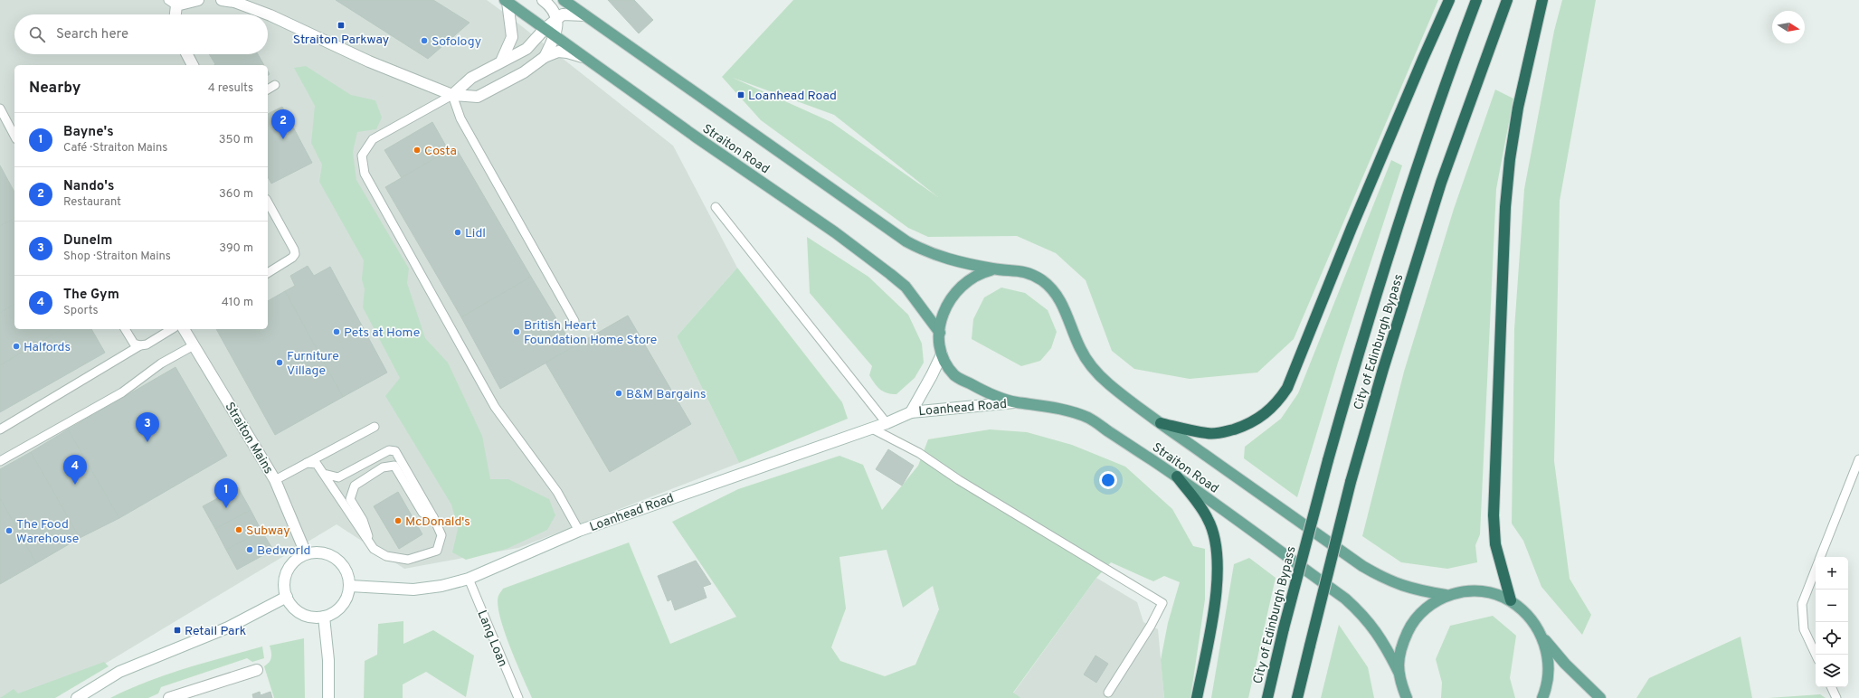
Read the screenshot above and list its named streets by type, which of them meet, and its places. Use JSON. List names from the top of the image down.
{
  "streets": {
    "highway": ["City of Edinburgh Bypass"],
    "main road": ["Straiton Road", "Loanhead Road", "Straiton Mains"],
    "lane": ["Lang Loan"]
  },
  "crossings": [
    ["Straiton Road", "Loanhead Road"],
    ["Loanhead Road", "Straiton Mains"],
    ["Loanhead Road", "Lang Loan"]
  ],
  "places": {
    "transit": ["Straiton Parkway", "Loanhead Road", "Retail Park"],
    "other": [
      "Sofology",
      "Costa",
      "Lidl",
      "Pets at Home",
      "British Heart Foundation Home Store",
      "Halfords",
      "Furniture Village",
      "B&M Bargains",
      "McDonald's",
      "Subway",
      "The Food Warehouse",
      "Bedworld"
    ]
  },
  "north": "right",
  "page": {
    "search": "Search here",
    "heading": ["Nearby", "4 results"],
    "pins": [
      "2",
      "3",
      "4",
      "1"
    ],
    "list": [
      {
        "mark": "1",
        "name": "Bayne's",
        "note": "Café · Straiton Mains",
        "value": "350 m"
      },
      {
        "mark": "2",
        "name": "Nando's",
        "note": "Restaurant",
        "value": "360 m"
      },
      {
        "mark": "3",
        "name": "Dunelm",
        "note": "Shop · Straiton Mains",
        "value": "390 m"
      },
      {
        "mark": "4",
        "name": "The Gym",
        "note": "Sports",
        "value": "410 m"
      }
    ],
    "map_buttons": ["+", "−"]
  }
}
